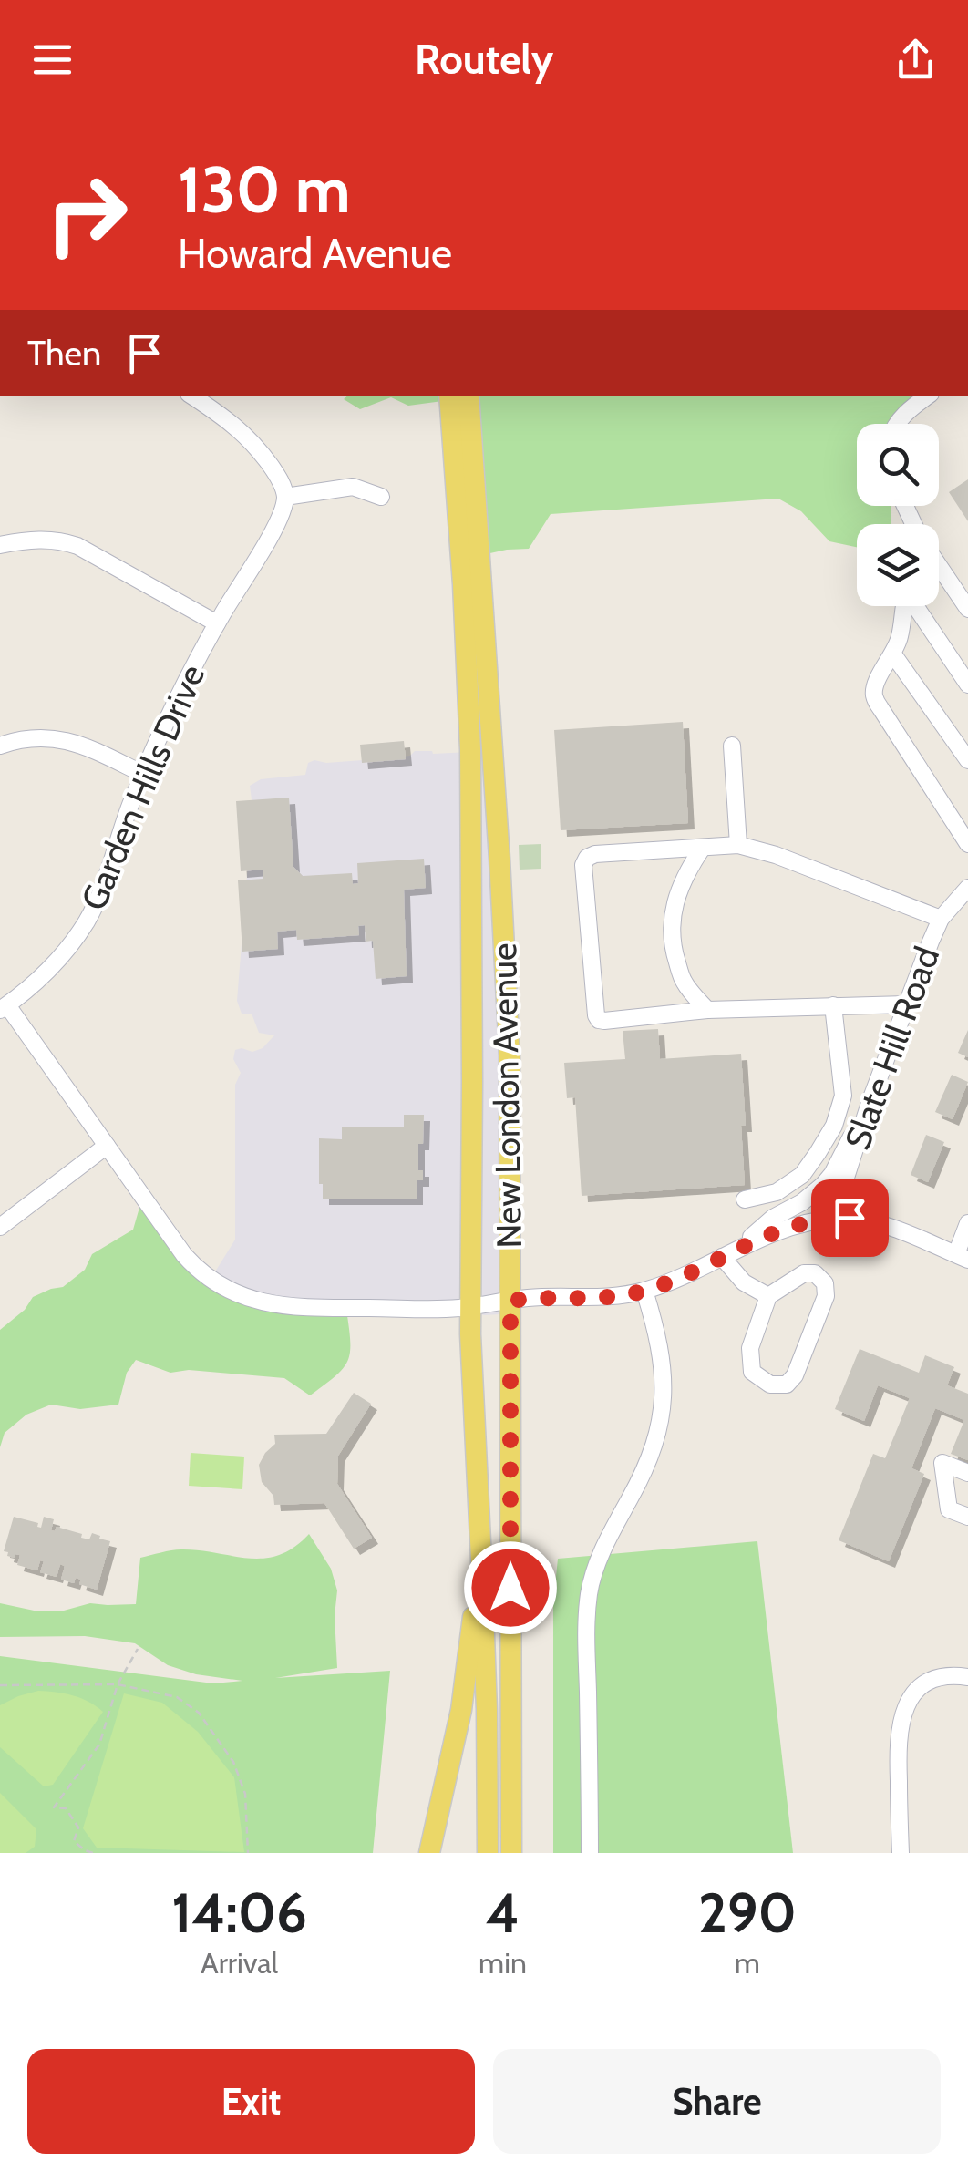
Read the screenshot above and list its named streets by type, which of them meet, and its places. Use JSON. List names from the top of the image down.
{
  "streets": {
    "main road": ["New London Avenue"],
    "street": ["Garden Hills Drive", "Slate Hill Road"]
  },
  "page": {
    "header": "Routely",
    "turn": ["130 m", "Howard Avenue"],
    "then": "Then",
    "eta": [
      "14:06",
      "Arrival",
      "4",
      "min",
      "290",
      "m"
    ],
    "buttons": ["Exit", "Share"]
  }
}
